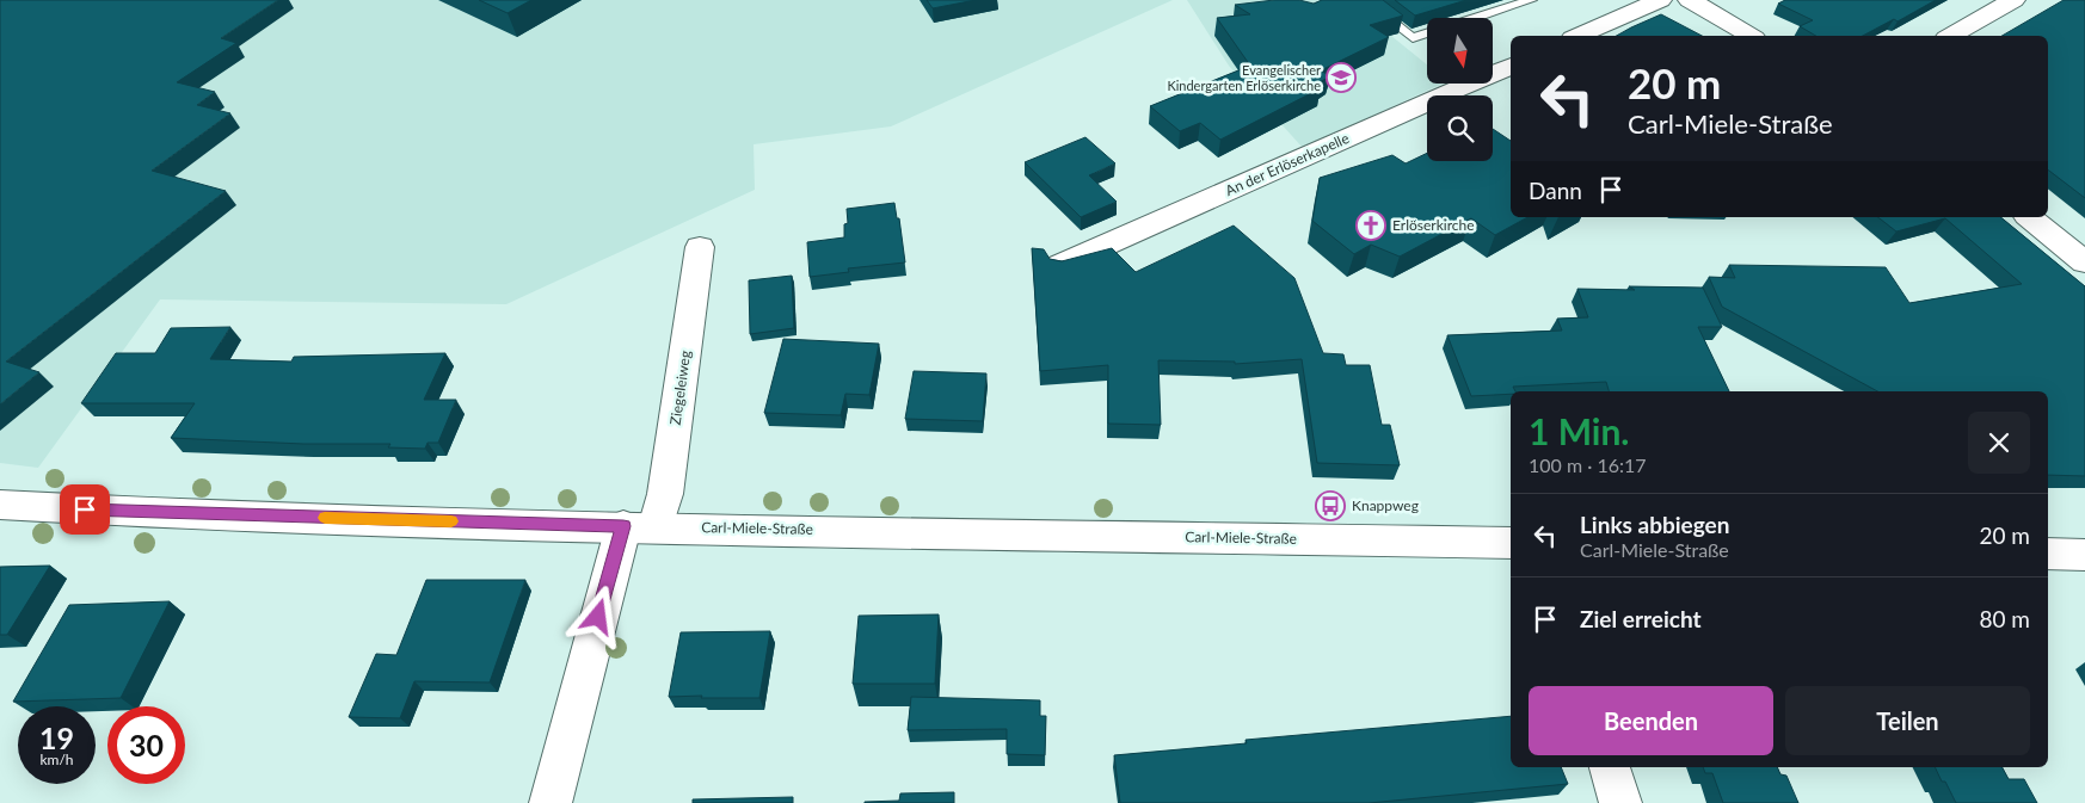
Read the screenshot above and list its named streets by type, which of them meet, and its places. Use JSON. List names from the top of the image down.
{
  "streets": {
    "street": ["An der Erlöserkapelle", "Ziegeleiweg", "Carl-Miele-Straße"]
  },
  "crossings": [
    ["Ziegeleiweg", "Carl-Miele-Straße"]
  ],
  "places": {
    "school or university": ["Evangelischer Kindergarten Erlöserkirche"],
    "church": ["Erlöserkirche"],
    "bus stop": ["Knappweg"]
  },
  "north": "bottom",
  "page": {
    "turn": ["20 m", "Carl-Miele-Straße"],
    "then": "Dann",
    "heading": ["1 Min.", "100 m · 16:17"],
    "list": [
      {
        "name": "Links abbiegen",
        "note": "Carl-Miele-Straße",
        "value": "20 m"
      },
      {
        "name": "Ziel erreicht",
        "value": "80 m"
      }
    ],
    "buttons": ["Beenden", "Teilen"],
    "speed": "19 km/h",
    "limit": "30"
  }
}
